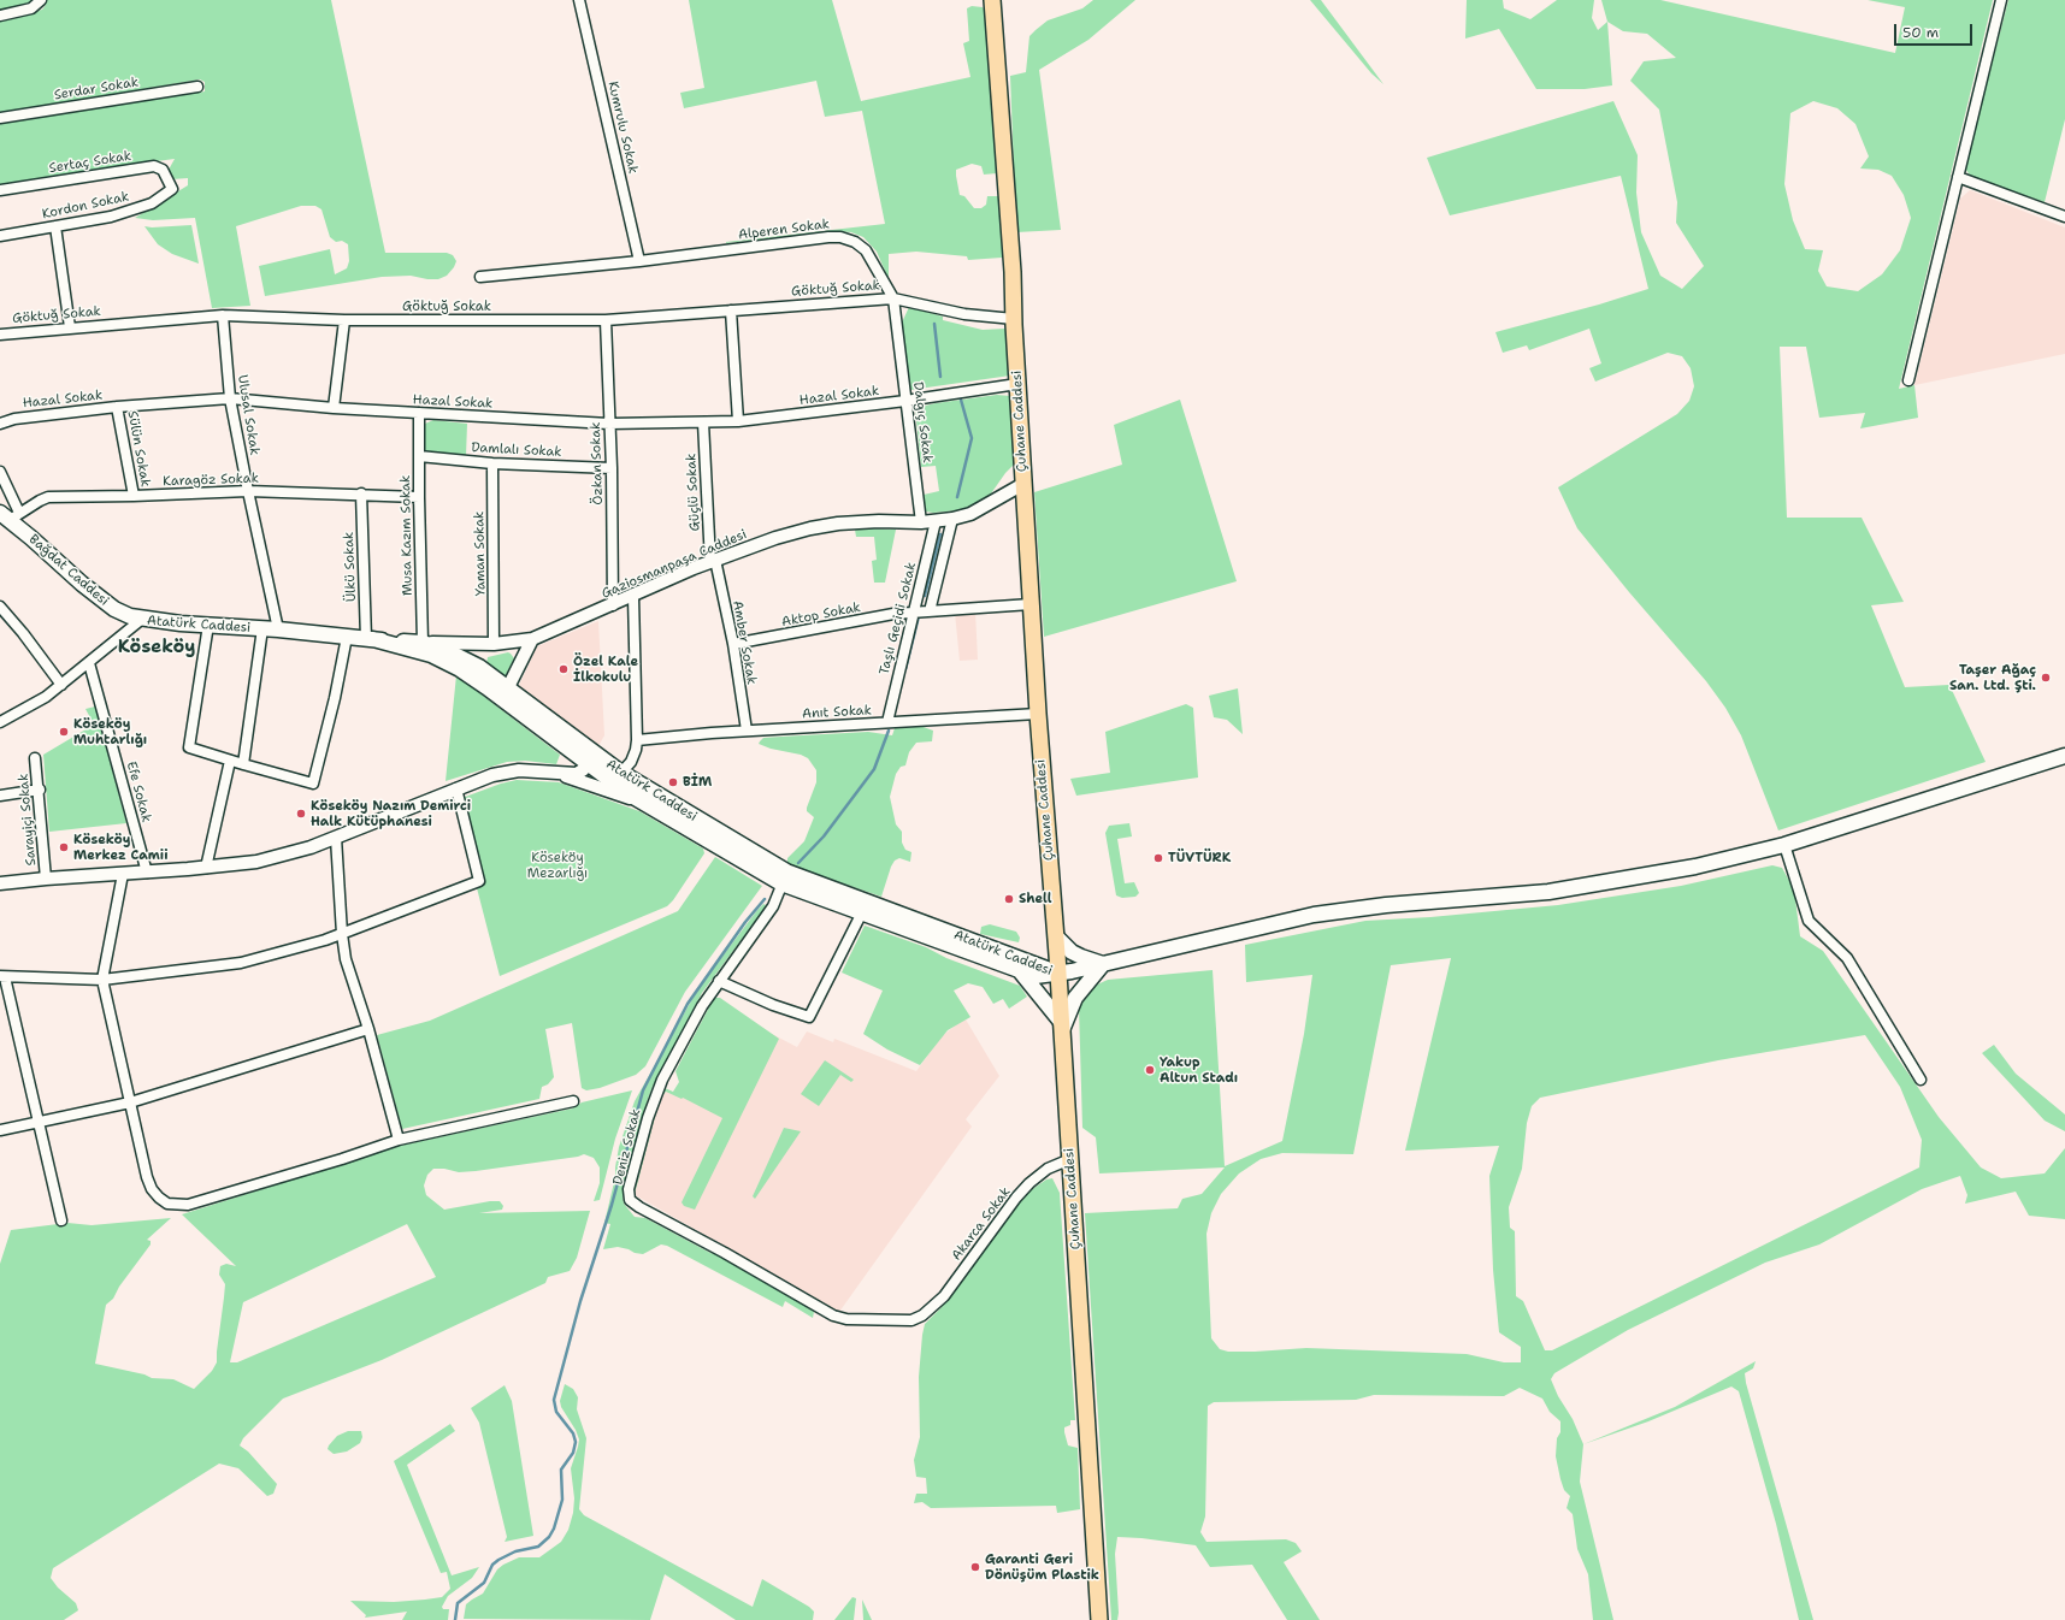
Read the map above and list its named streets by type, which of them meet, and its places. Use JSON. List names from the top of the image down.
{
  "streets": {
    "main road": ["Çuhane Caddesi", "Bağdat Caddesi", "Atatürk Caddesi"],
    "street": [
      "Serdar Sokak",
      "Kumrulu Sokak",
      "Sertaç Sokak",
      "Kordon Sokak",
      "Alperen Sokak",
      "Göktuğ Sokak",
      "Hazal Sokak",
      "Ulusal Sokak",
      "Dalgıç Sokak",
      "Sülün Sokak",
      "Damlalı Sokak",
      "Özkan Sokak",
      "Karagöz Sokak",
      "Güçlü Sokak",
      "Musa Kazım Sokak",
      "Yaman Sokak",
      "Gaziosmanpaşa Caddesi",
      "Ülkü Sokak",
      "Aktop Sokak",
      "Taşlı Geçidi Sokak",
      "Amber Sokak",
      "Anıt Sokak",
      "Efe Sokak",
      "Sarayiçi Sokak",
      "Deniz Sokak",
      "Akarca Sokak"
    ]
  },
  "crossings": [
    ["Kumrulu Sokak", "Alperen Sokak"],
    ["Sertaç Sokak", "Kordon Sokak"],
    ["Alperen Sokak", "Göktuğ Sokak"],
    ["Alperen Sokak", "Dalgıç Sokak"],
    ["Göktuğ Sokak", "Ulusal Sokak"],
    ["Göktuğ Sokak", "Dalgıç Sokak"],
    ["Göktuğ Sokak", "Özkan Sokak"],
    ["Hazal Sokak", "Ulusal Sokak"],
    ["Hazal Sokak", "Çuhane Caddesi"],
    ["Hazal Sokak", "Dalgıç Sokak"],
    ["Hazal Sokak", "Sülün Sokak"],
    ["Hazal Sokak", "Özkan Sokak"],
    ["Hazal Sokak", "Güçlü Sokak"],
    ["Hazal Sokak", "Musa Kazım Sokak"],
    ["Ulusal Sokak", "Karagöz Sokak"],
    ["Ulusal Sokak", "Atatürk Caddesi"],
    ["Çuhane Caddesi", "Gaziosmanpaşa Caddesi"],
    ["Çuhane Caddesi", "Aktop Sokak"],
    ["Çuhane Caddesi", "Atatürk Caddesi"],
    ["Çuhane Caddesi", "Anıt Sokak"],
    ["Çuhane Caddesi", "Akarca Sokak"],
    ["Dalgıç Sokak", "Gaziosmanpaşa Caddesi"],
    ["Sülün Sokak", "Karagöz Sokak"],
    ["Damlalı Sokak", "Özkan Sokak"],
    ["Damlalı Sokak", "Musa Kazım Sokak"],
    ["Damlalı Sokak", "Yaman Sokak"],
    ["Özkan Sokak", "Gaziosmanpaşa Caddesi"],
    ["Karagöz Sokak", "Musa Kazım Sokak"],
    ["Karagöz Sokak", "Ülkü Sokak"],
    ["Karagöz Sokak", "Bağdat Caddesi"],
    ["Güçlü Sokak", "Gaziosmanpaşa Caddesi"],
    ["Güçlü Sokak", "Amber Sokak"],
    ["Musa Kazım Sokak", "Gaziosmanpaşa Caddesi"],
    ["Musa Kazım Sokak", "Atatürk Caddesi"],
    ["Yaman Sokak", "Gaziosmanpaşa Caddesi"],
    ["Gaziosmanpaşa Caddesi", "Taşlı Geçidi Sokak"],
    ["Gaziosmanpaşa Caddesi", "Atatürk Caddesi"],
    ["Gaziosmanpaşa Caddesi", "Amber Sokak"],
    ["Ülkü Sokak", "Atatürk Caddesi"],
    ["Bağdat Caddesi", "Atatürk Caddesi"],
    ["Aktop Sokak", "Taşlı Geçidi Sokak"],
    ["Aktop Sokak", "Amber Sokak"],
    ["Taşlı Geçidi Sokak", "Anıt Sokak"],
    ["Atatürk Caddesi", "Efe Sokak"],
    ["Atatürk Caddesi", "Deniz Sokak"],
    ["Amber Sokak", "Anıt Sokak"],
    ["Deniz Sokak", "Akarca Sokak"]
  ],
  "districts": ["Köseköy"],
  "parks": ["Köseköy Mezarlığı"],
  "places": [
    "Özel Kale İlkokulu",
    "Taşer Ağaç San. Ltd. Şti.",
    "Köseköy Muhtarlığı",
    "BİM",
    "Köseköy Nazım Demirci Halk Kütüphanesi",
    "Köseköy Merkez Camii",
    "TÜVTÜRK",
    "Shell",
    "Yakup Altun Stadı",
    "Garanti Geri Dönüşüm Plastik"
  ],
  "scale_bar": "50 m"
}
